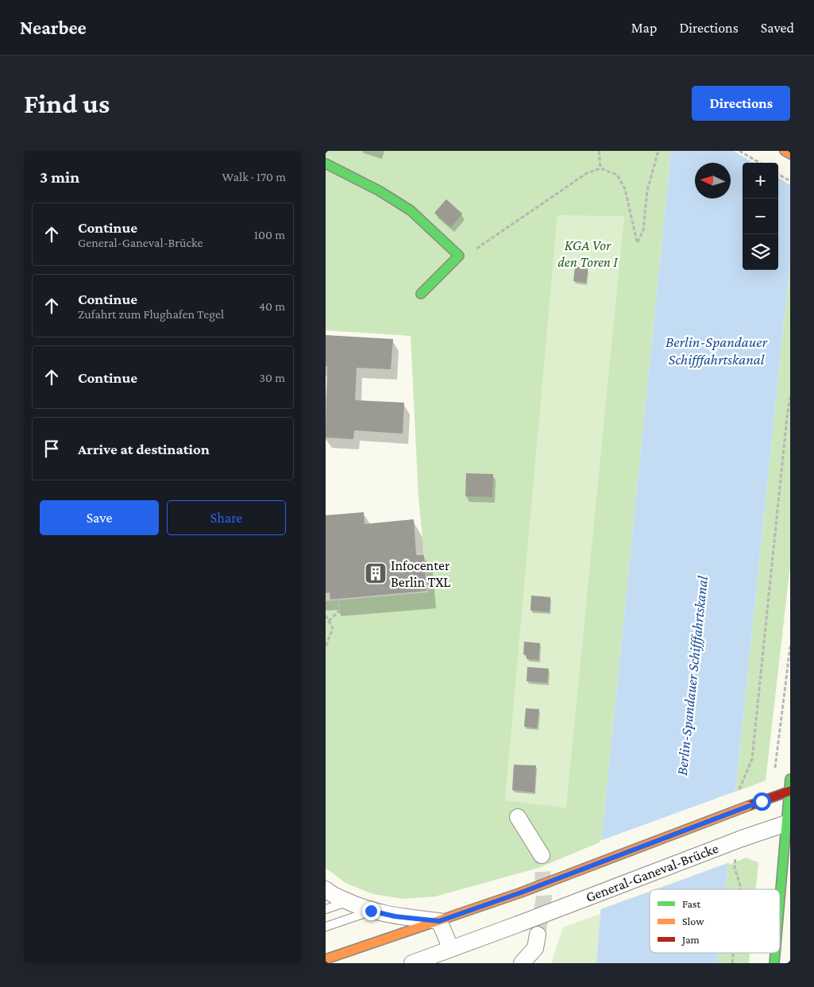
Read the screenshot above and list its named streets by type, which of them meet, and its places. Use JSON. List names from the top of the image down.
{
  "streets": {
    "main road": ["General-Ganeval-Brücke"]
  },
  "water": ["Berlin-Spandauer Schifffahrtskanal"],
  "parks": ["KGA Vor den Toren I"],
  "places": {
    "building": ["Infocenter Berlin TXL"]
  },
  "legend": ["Fast", "Slow", "Jam"],
  "north": "left",
  "page": {
    "header": "Nearbee",
    "nav": ["Map", "Directions", "Saved"],
    "buttons": [
      "Directions",
      ["Save", "Share"]
    ],
    "title": "Find us",
    "heading": ["3 min", "Walk · 170 m"],
    "map_buttons": ["+", "−"],
    "list": [
      ["Continue", "General-Ganeval-Brücke", "100 m"],
      ["Continue", "Zufahrt zum Flughafen Tegel", "40 m"],
      ["Continue", "30 m"],
      "Arrive at destination"
    ]
  }
}
